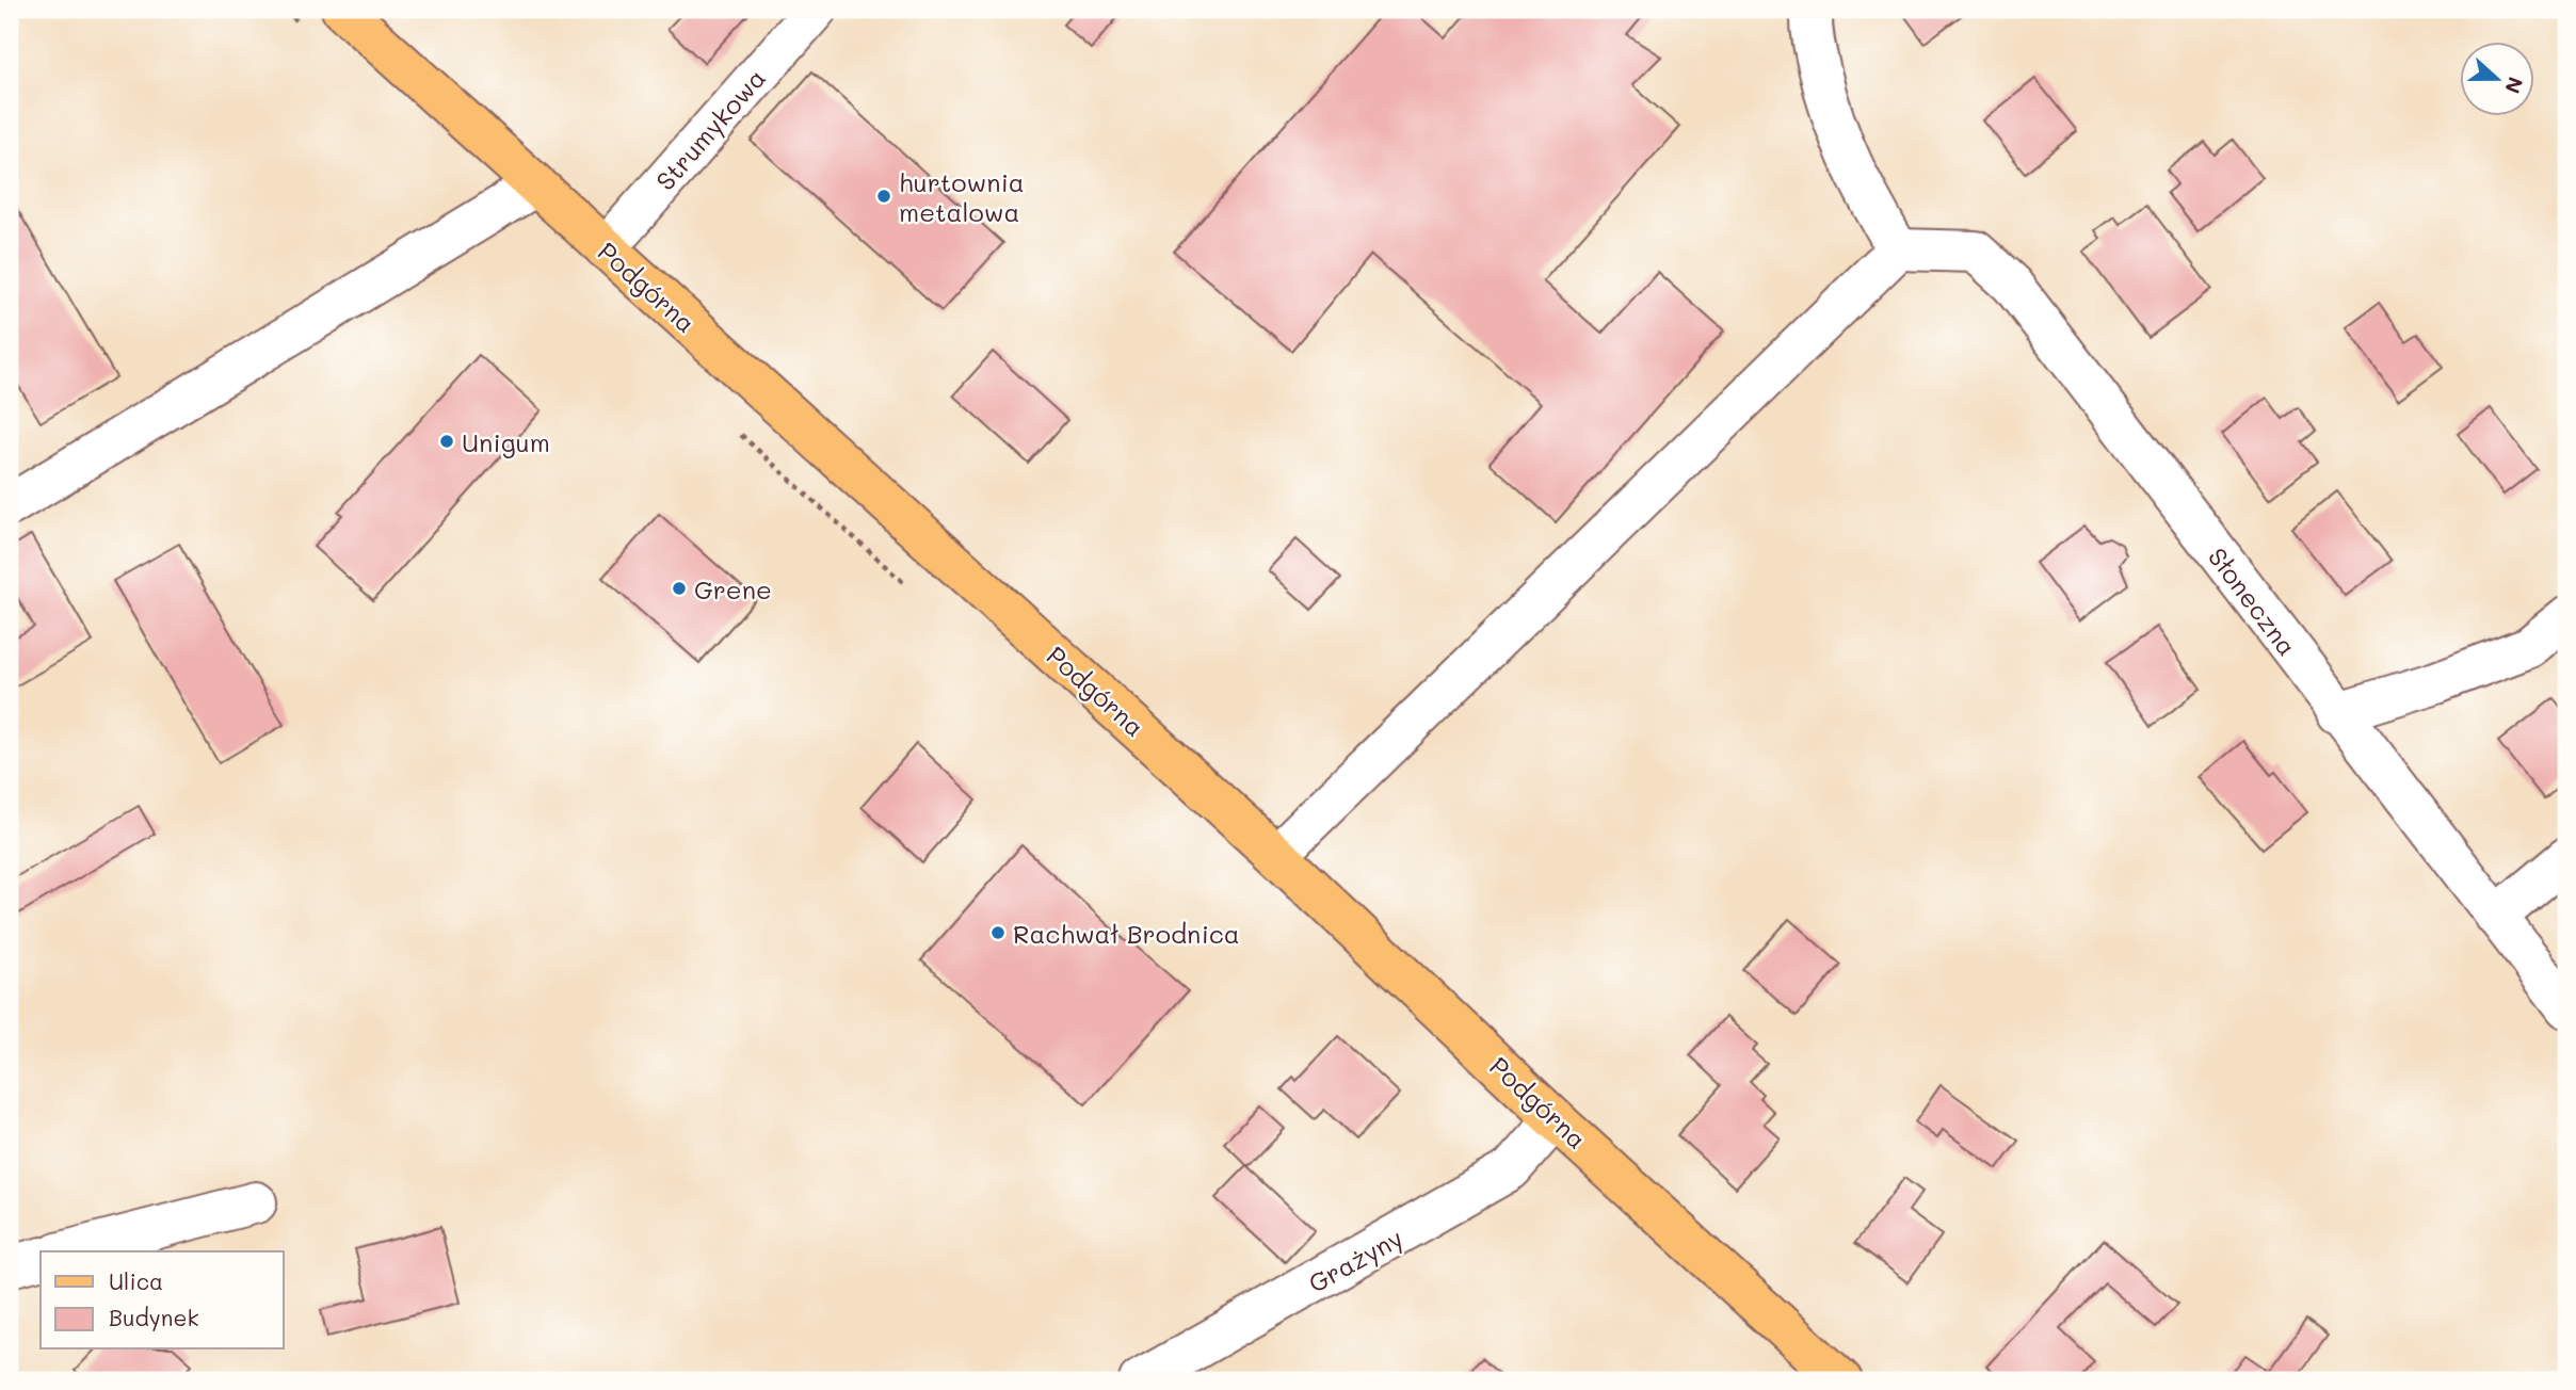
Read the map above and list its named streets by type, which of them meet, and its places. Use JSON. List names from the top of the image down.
{
  "streets": {
    "main road": ["Podgórna"],
    "street": ["Strumykowa", "Słoneczna", "Grażyny"]
  },
  "crossings": [
    ["Strumykowa", "Podgórna"],
    ["Podgórna", "Grażyny"]
  ],
  "places": [
    "hurtownia metalowa",
    "Unigum",
    "Grene",
    "Rachwał Brodnica"
  ],
  "legend": ["Ulica", "Budynek"],
  "north": "right"
}
